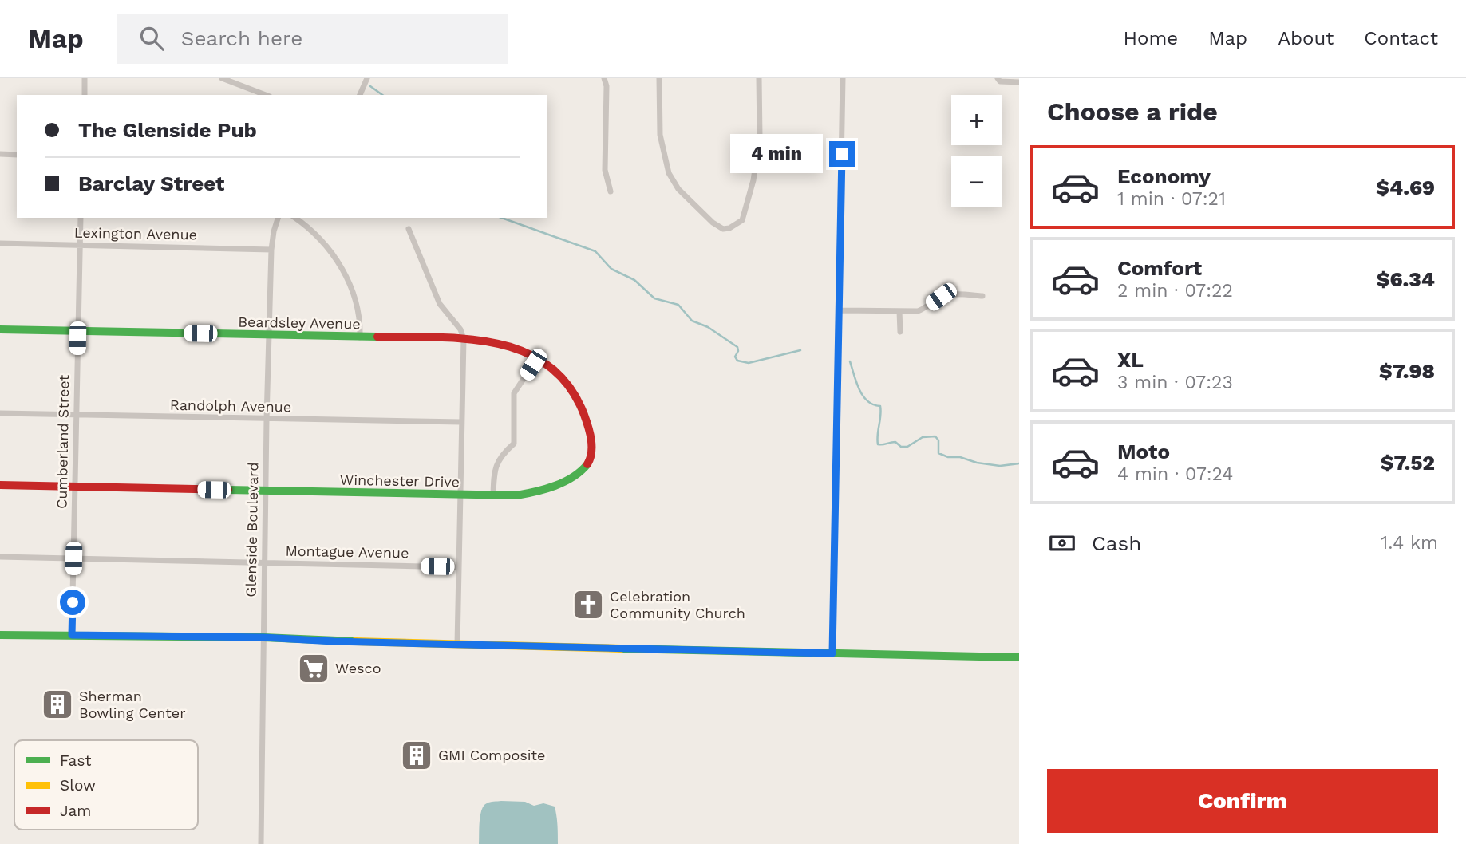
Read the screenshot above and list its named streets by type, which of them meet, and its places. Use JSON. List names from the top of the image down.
{
  "streets": {
    "street": [
      "Lexington Avenue",
      "Beardsley Avenue",
      "Randolph Avenue",
      "Cumberland Street",
      "Winchester Drive",
      "Glenside Boulevard",
      "Montague Avenue"
    ]
  },
  "crossings": [
    ["Lexington Avenue", "Cumberland Street"],
    ["Lexington Avenue", "Glenside Boulevard"],
    ["Beardsley Avenue", "Cumberland Street"],
    ["Beardsley Avenue", "Winchester Drive"],
    ["Beardsley Avenue", "Glenside Boulevard"],
    ["Randolph Avenue", "Cumberland Street"],
    ["Randolph Avenue", "Glenside Boulevard"],
    ["Cumberland Street", "Winchester Drive"],
    ["Cumberland Street", "Montague Avenue"],
    ["Winchester Drive", "Glenside Boulevard"],
    ["Glenside Boulevard", "Montague Avenue"]
  ],
  "places": {
    "church": ["Celebration Community Church"],
    "supermarket": ["Wesco"],
    "building": ["Sherman Bowling Center", "GMI Composite"]
  },
  "legend": ["Fast", "Slow", "Jam"],
  "page": {
    "header": "Map",
    "search": "Search here",
    "nav": [
      "Home",
      "Map",
      "About",
      "Contact"
    ],
    "heading": "Choose a ride",
    "map_buttons": ["+", "−"],
    "banner": ["The Glenside Pub", "Barclay Street"],
    "bubble": "4 min",
    "list": [
      {
        "name": "Economy",
        "note": "1 min · 07:21",
        "value": "$4.69"
      },
      {
        "name": "Comfort",
        "note": "2 min · 07:22",
        "value": "$6.34"
      },
      {
        "name": "XL",
        "note": "3 min · 07:23",
        "value": "$7.98"
      },
      {
        "name": "Moto",
        "note": "4 min · 07:24",
        "value": "$7.52"
      }
    ],
    "pay": ["Cash", "1.4 km"],
    "buttons": "Confirm"
  }
}
